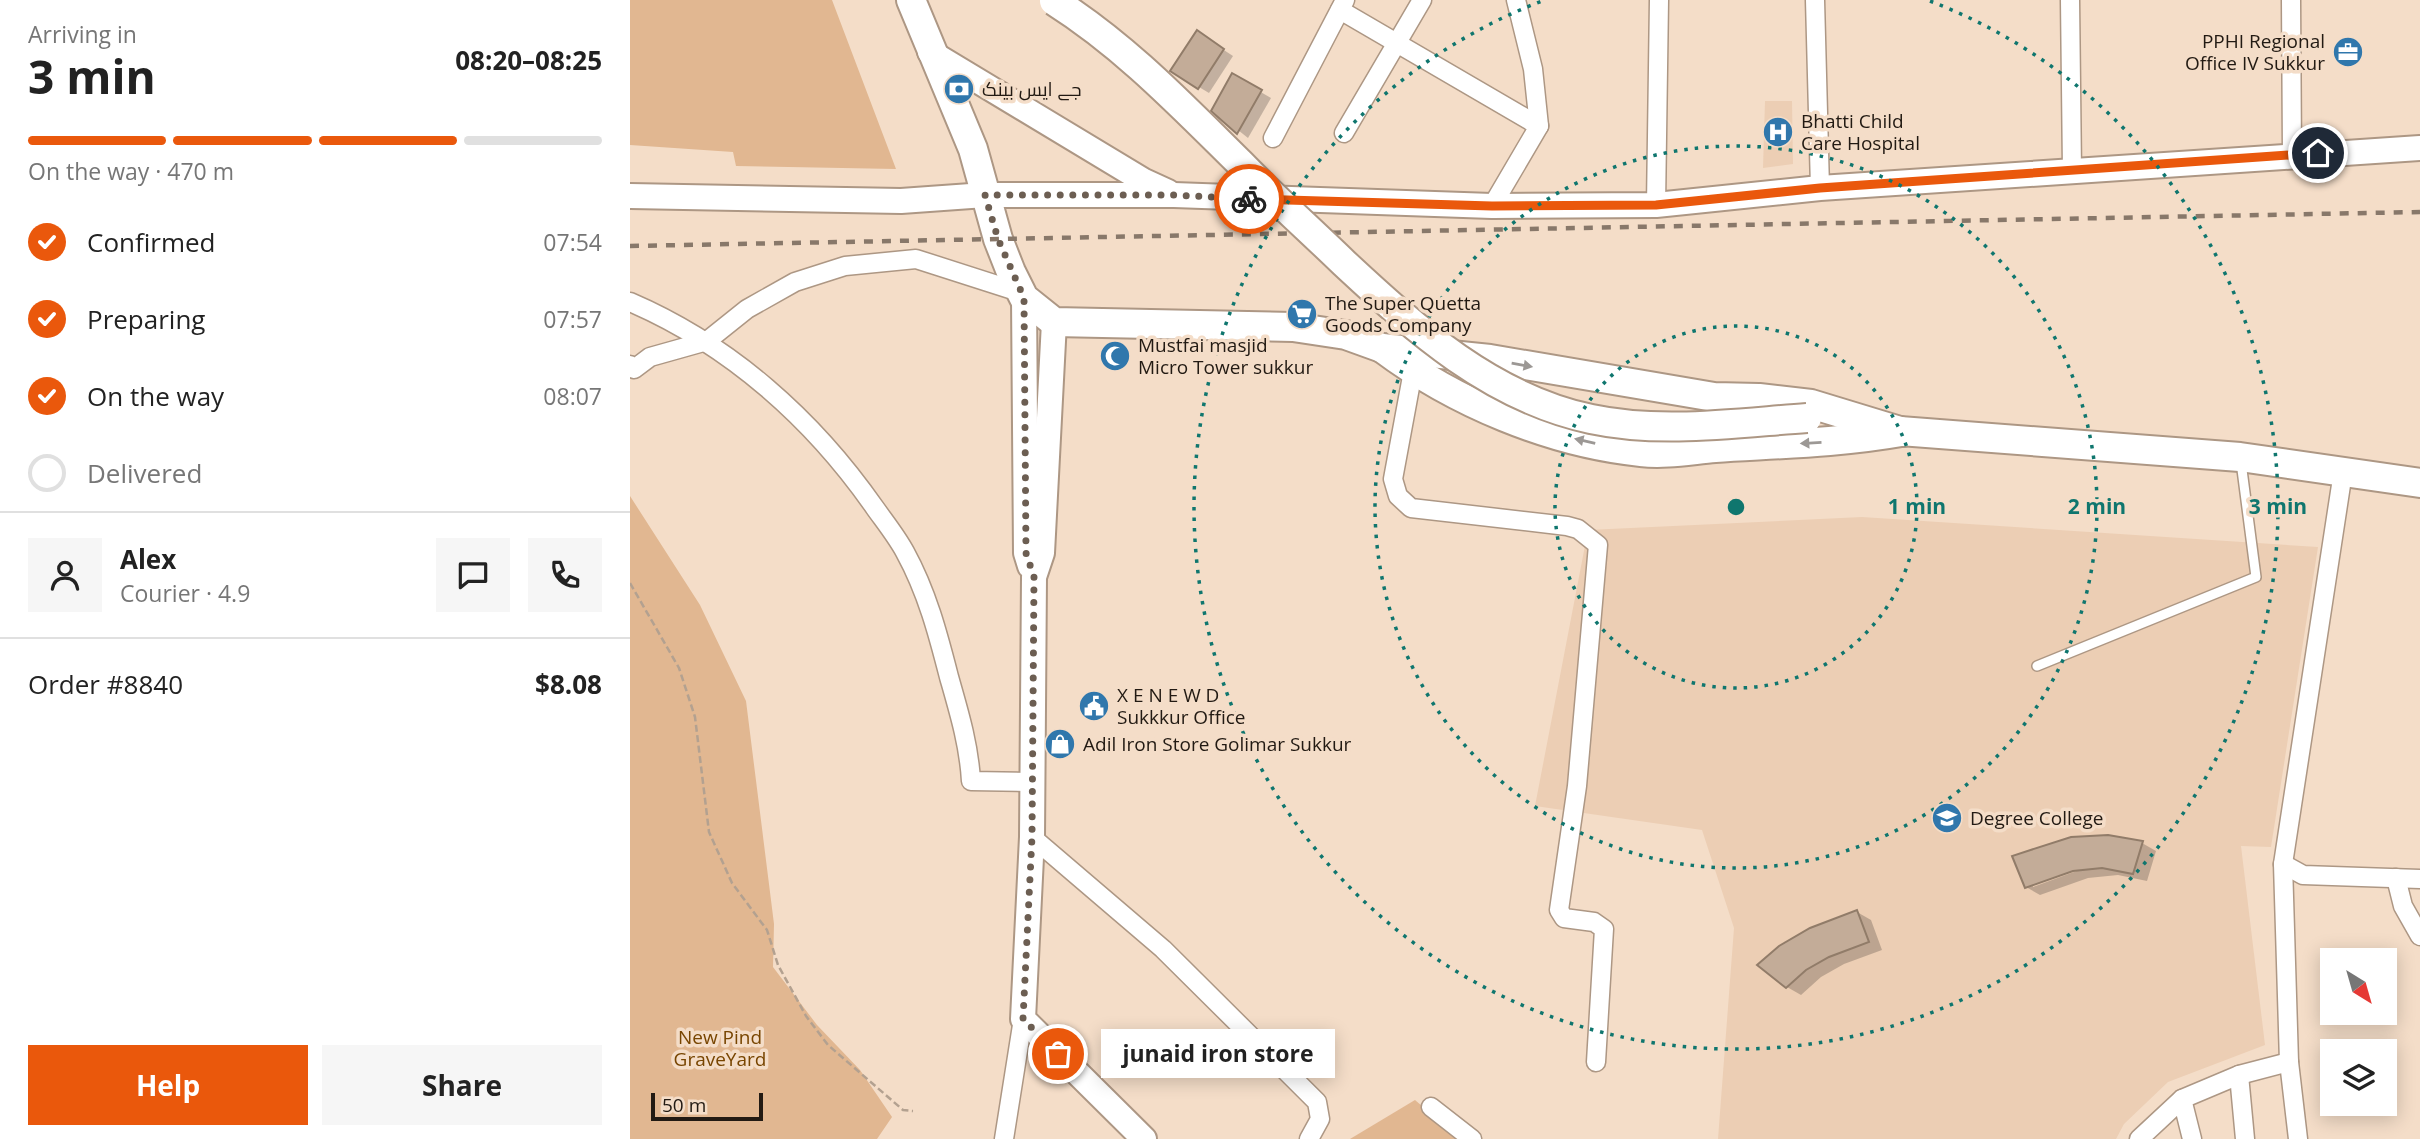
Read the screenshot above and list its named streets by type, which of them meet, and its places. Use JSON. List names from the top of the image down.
{
  "parks": ["New Pind GraveYard"],
  "places": {
    "office": ["PPHI Regional Office IV Sukkur"],
    "bank": ["جے ایس بینک"],
    "hospital": ["Bhatti Child Care Hospital"],
    "supermarket": ["The Super Quetta Goods Company"],
    "mosque": ["Mustfai masjid Micro Tower sukkur"],
    "public building": ["X E N E W D Sukkkur Office"],
    "shop": ["Adil Iron Store Golimar Sukkur"],
    "school or university": ["Degree College"],
    "other": ["junaid iron store"]
  },
  "scale_bar": "50 m",
  "north": "bottom right",
  "page": {
    "heading": ["3 min", "Arriving in", "08:20–08:25"],
    "panel": [
      "Alex",
      "Courier · 4.9",
      "Order #8840",
      "$8.08"
    ],
    "bar": "On the way · 470 m",
    "list": [
      ["Confirmed", "07:54"],
      ["Preparing", "07:57"],
      ["On the way", "08:07"],
      "Delivered"
    ],
    "bubble": "junaid iron store",
    "buttons": ["Help", "Share"],
    "scale": "50 m"
  },
  "rings": ["1 min", "2 min", "3 min"]
}
